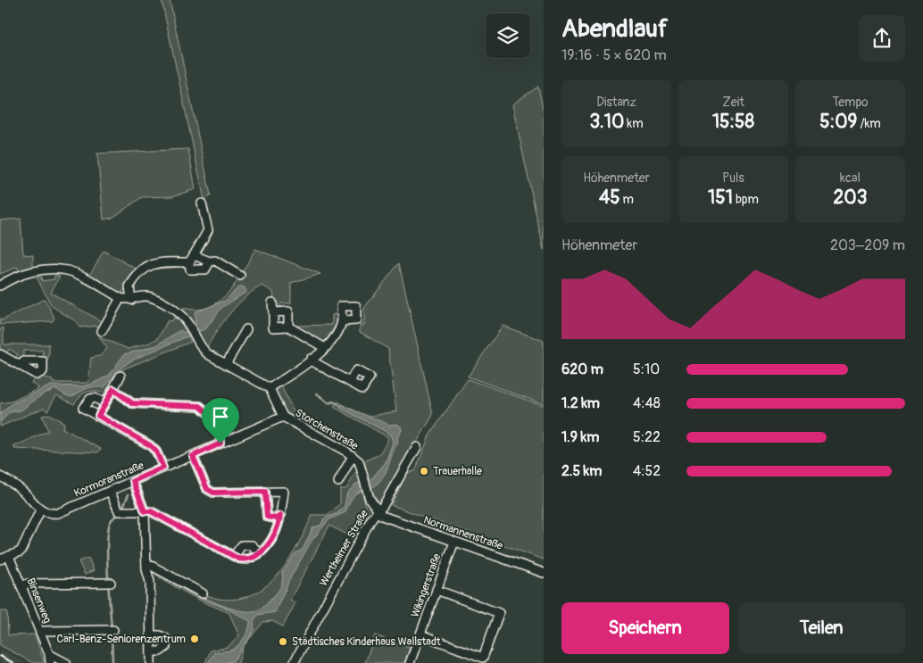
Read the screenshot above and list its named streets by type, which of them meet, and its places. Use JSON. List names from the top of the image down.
{
  "streets": {
    "street": [
      "Storchenstraße",
      "Kormoranstraße",
      "Normannenstraße",
      "Wertheimer Straße",
      "Wikingerstraße",
      "Binsenweg"
    ]
  },
  "crossings": [
    ["Storchenstraße", "Kormoranstraße"],
    ["Storchenstraße", "Normannenstraße"],
    ["Storchenstraße", "Wertheimer Straße"],
    ["Normannenstraße", "Wertheimer Straße"],
    ["Normannenstraße", "Wikingerstraße"]
  ],
  "places": ["Trauerhalle", "Carl-Benz-Seniorenzentrum", "Städtisches Kinderhaus Wallstadt"],
  "page": {
    "heading": ["Abendlauf", "19:16 · 5 × 620 m"],
    "stats": [
      ["Distanz", "3.10 km"],
      ["Zeit", "15:58"],
      ["Tempo", "5:09 /km"],
      ["Höhenmeter", "45 m"],
      ["Puls", "151 bpm"],
      ["kcal", "203"]
    ],
    "chart": ["Höhenmeter", "203–209 m"],
    "list": [
      {
        "name": "620 m",
        "note": "5:10"
      },
      {
        "name": "1.2 km",
        "note": "4:48"
      },
      {
        "name": "1.9 km",
        "note": "5:22"
      },
      {
        "name": "2.5 km",
        "note": "4:52"
      }
    ],
    "buttons": ["Speichern", "Teilen"]
  }
}
